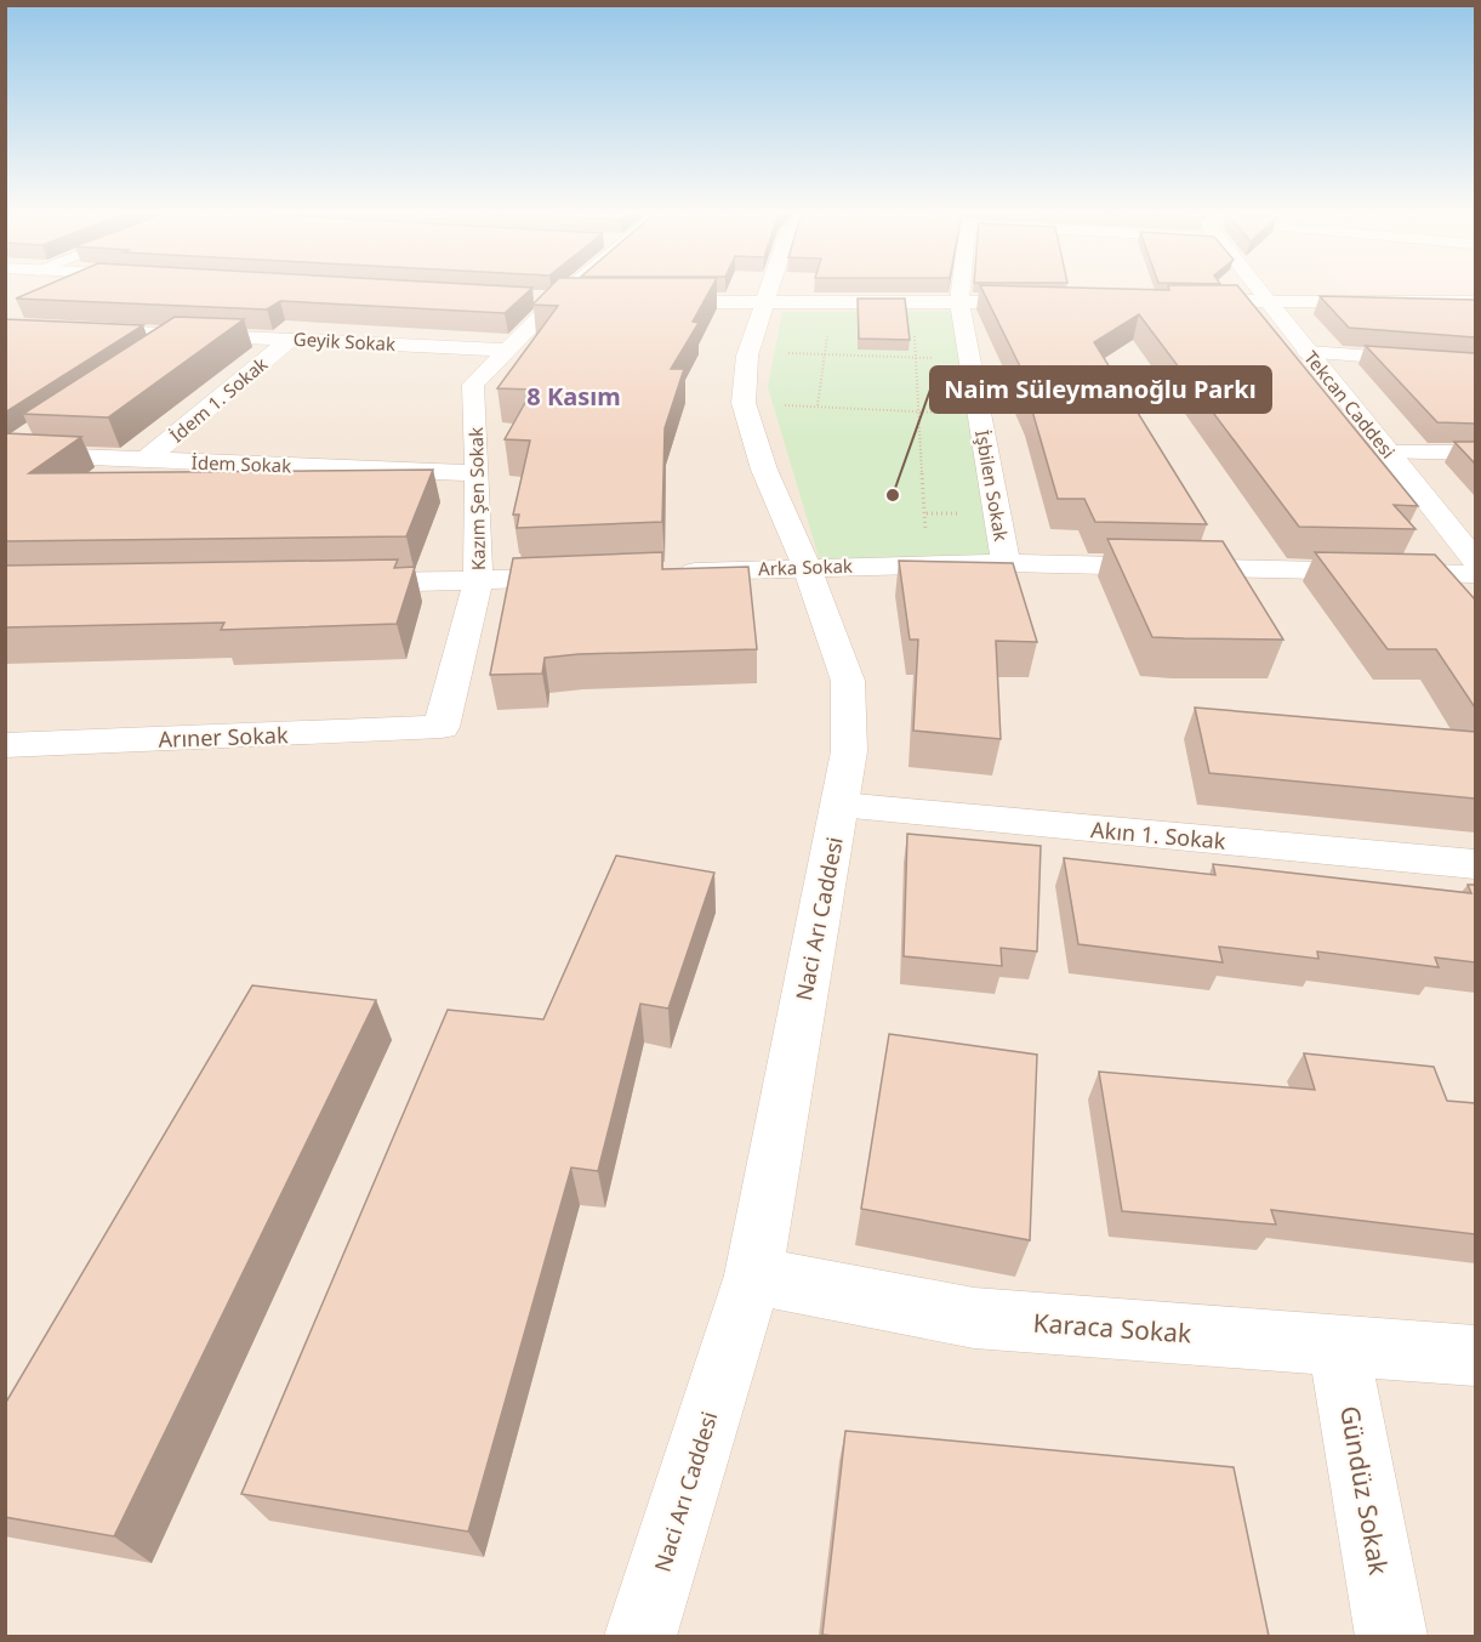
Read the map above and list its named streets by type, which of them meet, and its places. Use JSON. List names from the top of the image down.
{
  "streets": {
    "street": [
      "Geyik Sokak",
      "İdem 1. Sokak",
      "Tekcan Caddesi",
      "İdem Sokak",
      "İşbilen Sokak",
      "Kazım Şen Sokak",
      "Arka Sokak",
      "Arıner Sokak",
      "Akın 1. Sokak",
      "Naci Arı Caddesi",
      "Karaca Sokak",
      "Gündüz Sokak"
    ]
  },
  "crossings": [
    ["Geyik Sokak", "İdem 1. Sokak"],
    ["Geyik Sokak", "Kazım Şen Sokak"],
    ["İdem 1. Sokak", "İdem Sokak"],
    ["İdem Sokak", "Kazım Şen Sokak"],
    ["İşbilen Sokak", "Arka Sokak"],
    ["Kazım Şen Sokak", "Arıner Sokak"],
    ["Arka Sokak", "Naci Arı Caddesi"],
    ["Akın 1. Sokak", "Naci Arı Caddesi"],
    ["Naci Arı Caddesi", "Karaca Sokak"],
    ["Karaca Sokak", "Gündüz Sokak"]
  ],
  "districts": ["8 Kasım"],
  "places": ["Naim Süleymanoğlu Parkı"]
}
